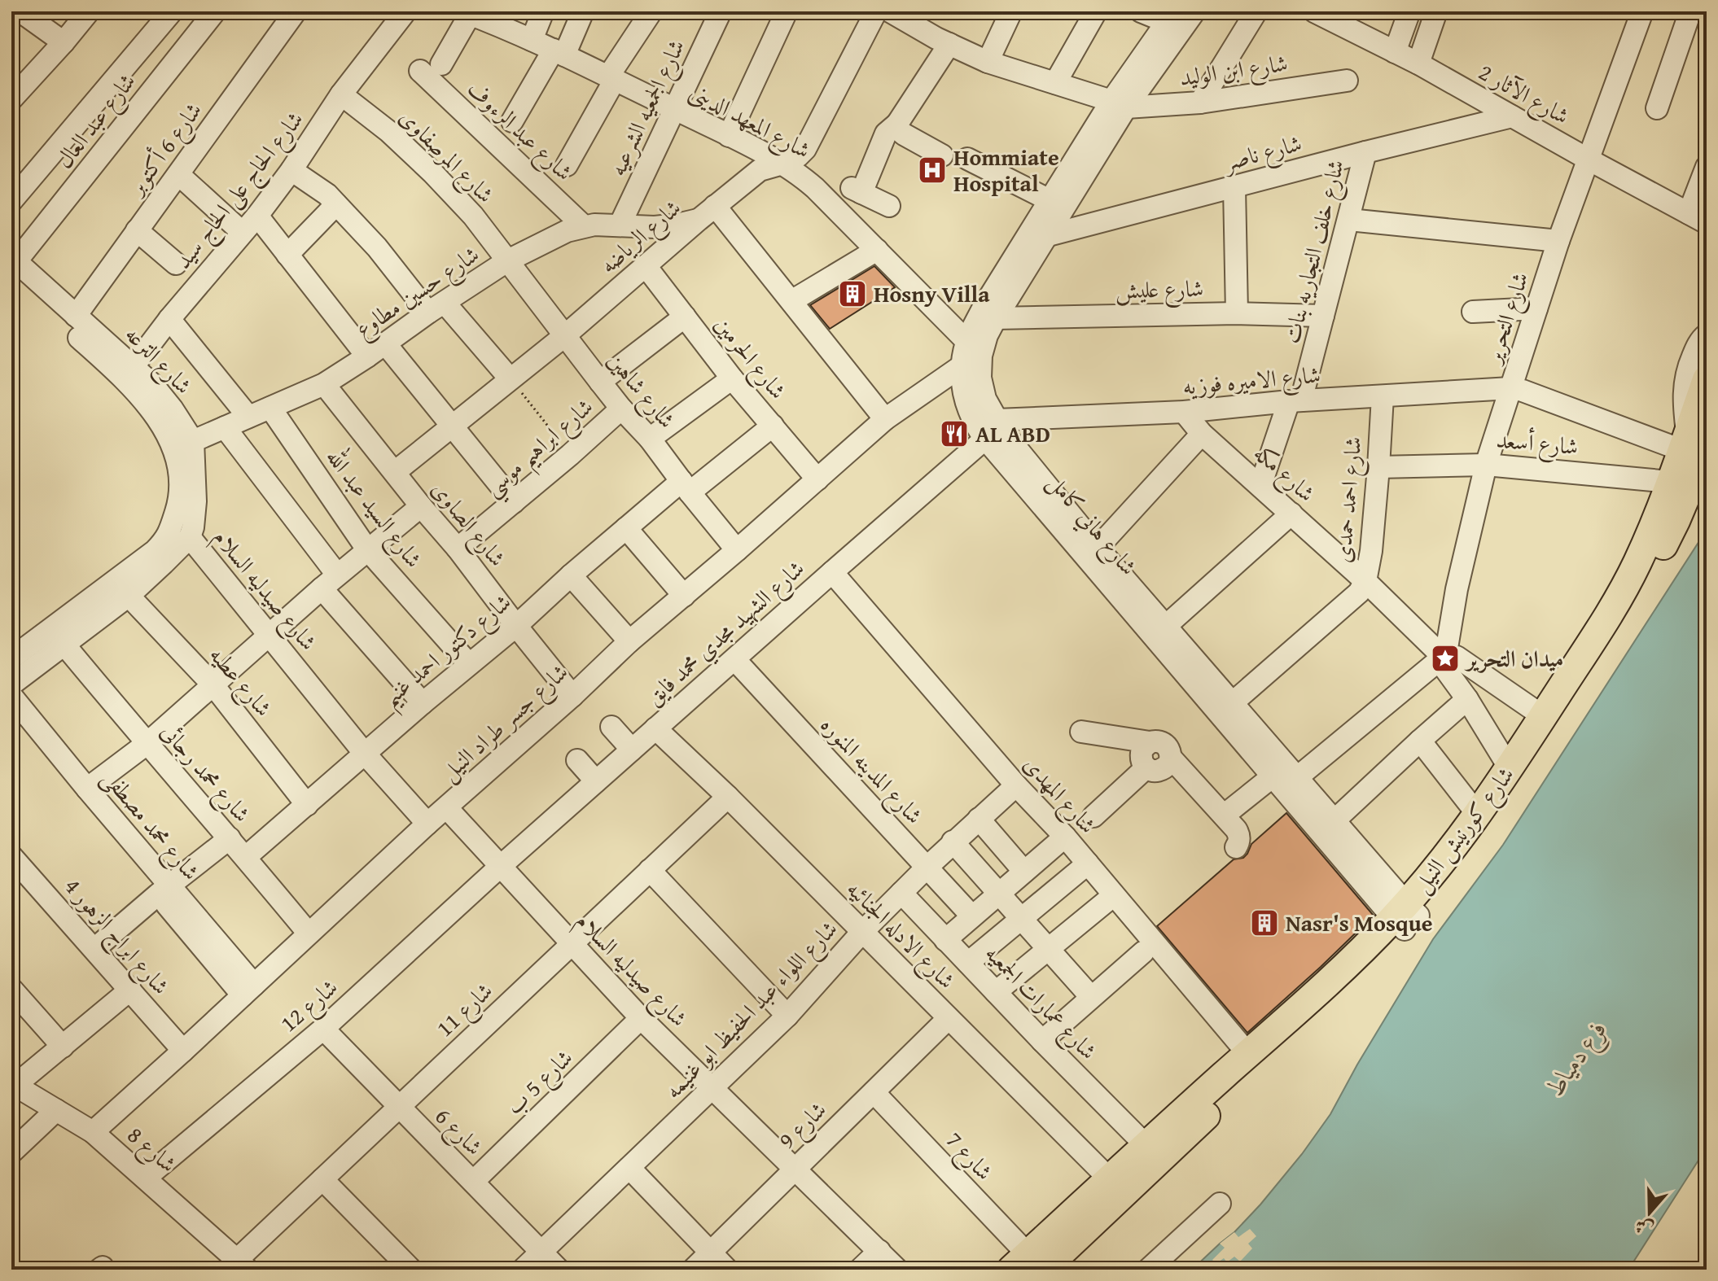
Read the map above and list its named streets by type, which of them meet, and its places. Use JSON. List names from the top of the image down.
{
  "streets": {
    "main road": ["شارع كورنيش النيل"],
    "street": [
      "شارع ابن الوليد",
      "شارع الآثار 2",
      "شارع الجمعيه الشرعيه",
      "شارع عبد العال",
      "شارع المعهد الدينى",
      "شارع عبد الرءوف",
      "شارع 6 أكتوبر",
      "شارع ناصر",
      "شارع المرصفاوى",
      "شارع الحاج على الحاج سيد",
      "شارع الرياضه",
      "شارع خلف التجاريه بنات",
      "شارع عليش",
      "شارع حسين مطاوع",
      "شارع التحرير",
      "شارع الحرمين",
      "شارع الترعه",
      "شارع الاميره فوزيه",
      "شارع شاهين",
      "شارع أسعد",
      "شارع ابراهيم موسي",
      "شارع مكه",
      "شارع احمد حمدى",
      "شارع السيد عبد الله",
      "شارع الصاوى",
      "شارع هاني كامل",
      "شارع صيدليه السلام",
      "شارع الشهيد مجدي محمد فايق",
      "شارع دكتور احمد غنيم",
      "شارع عطيه",
      "شارع جسر طراد النيل",
      "شارع المدينه المنوره",
      "شارع محمد رجائى",
      "شارع المهدى",
      "شارع محمد مصطفى",
      "شارع الادله الجنائيه",
      "شارع ابراج الزهور 4",
      "شارع عمارات الجمعيه",
      "شارع 12",
      "شارع 11",
      "شارع اللواء عبد الحفيظ ابو غنيمه",
      "شارع 5 ب",
      "شارع 9",
      "شارع 6",
      "شارع 8",
      "شارع 7"
    ]
  },
  "crossings": [
    ["شارع ابن الوليد", "شارع هاني كامل"],
    ["شارع الآثار 2", "شارع ناصر"],
    ["شارع الآثار 2", "شارع التحرير"],
    ["شارع الجمعيه الشرعيه", "شارع المعهد الدينى"],
    ["شارع الجمعيه الشرعيه", "شارع حسين مطاوع"],
    ["شارع عبد العال", "شارع الترعه"],
    ["شارع المعهد الدينى", "شارع الرياضه"],
    ["شارع المعهد الدينى", "شارع هاني كامل"],
    ["شارع المعهد الدينى", "شارع جسر طراد النيل"],
    ["شارع عبد الرءوف", "شارع حسين مطاوع"],
    ["شارع 6 أكتوبر", "شارع الترعه"],
    ["شارع ناصر", "شارع خلف التجاريه بنات"],
    ["شارع ناصر", "شارع هاني كامل"],
    ["شارع المرصفاوى", "شارع الحاج على الحاج سيد"],
    ["شارع المرصفاوى", "شارع حسين مطاوع"],
    ["شارع المرصفاوى", "شارع شاهين"],
    ["شارع الحاج على الحاج سيد", "شارع الترعه"],
    ["شارع الرياضه", "شارع حسين مطاوع"],
    ["شارع الرياضه", "شارع الحرمين"],
    ["شارع الرياضه", "شارع شاهين"],
    ["شارع الرياضه", "شارع الصاوى"],
    ["شارع خلف التجاريه بنات", "شارع عليش"],
    ["شارع خلف التجاريه بنات", "شارع الاميره فوزيه"],
    ["شارع خلف التجاريه بنات", "شارع مكه"],
    ["شارع عليش", "شارع هاني كامل"],
    ["شارع حسين مطاوع", "شارع الترعه"],
    ["شارع حسين مطاوع", "شارع شاهين"],
    ["شارع حسين مطاوع", "شارع السيد عبد الله"],
    ["شارع حسين مطاوع", "شارع الصاوى"],
    ["شارع التحرير", "شارع الاميره فوزيه"],
    ["شارع التحرير", "شارع أسعد"],
    ["شارع التحرير", "شارع مكه"],
    ["شارع الحرمين", "شارع دكتور احمد غنيم"],
    ["شارع الحرمين", "شارع جسر طراد النيل"],
    ["شارع الاميره فوزيه", "شارع مكه"],
    ["شارع الاميره فوزيه", "شارع احمد حمدى"],
    ["شارع الاميره فوزيه", "شارع هاني كامل"],
    ["شارع شاهين", "شارع ابراهيم موسي"],
    ["شارع شاهين", "شارع دكتور احمد غنيم"],
    ["شارع شاهين", "شارع جسر طراد النيل"],
    ["شارع أسعد", "شارع احمد حمدى"],
    ["شارع أسعد", "شارع كورنيش النيل"],
    ["شارع ابراهيم موسي", "شارع الصاوى"],
    ["شارع مكه", "شارع احمد حمدى"],
    ["شارع مكه", "شارع كورنيش النيل"],
    ["شارع احمد حمدى", "شارع هاني كامل"],
    ["شارع السيد عبد الله", "شارع دكتور احمد غنيم"],
    ["شارع الصاوى", "شارع دكتور احمد غنيم"],
    ["شارع الصاوى", "شارع جسر طراد النيل"],
    ["شارع هاني كامل", "شارع الشهيد مجدي محمد فايق"],
    ["شارع هاني كامل", "شارع جسر طراد النيل"],
    ["شارع هاني كامل", "شارع كورنيش النيل"],
    ["شارع صيدليه السلام", "شارع الشهيد مجدي محمد فايق"],
    ["شارع صيدليه السلام", "شارع دكتور احمد غنيم"],
    ["شارع صيدليه السلام", "شارع جسر طراد النيل"],
    ["شارع صيدليه السلام", "شارع 12"],
    ["شارع صيدليه السلام", "شارع 11"],
    ["شارع صيدليه السلام", "شارع اللواء عبد الحفيظ ابو غنيمه"],
    ["شارع صيدليه السلام", "شارع 5 ب"],
    ["شارع صيدليه السلام", "شارع 9"],
    ["شارع الشهيد مجدي محمد فايق", "شارع المدينه المنوره"],
    ["شارع الشهيد مجدي محمد فايق", "شارع المهدى"],
    ["شارع الشهيد مجدي محمد فايق", "شارع الادله الجنائيه"],
    ["شارع الشهيد مجدي محمد فايق", "شارع 12"],
    ["شارع دكتور احمد غنيم", "شارع عطيه"],
    ["شارع دكتور احمد غنيم", "شارع محمد رجائى"],
    ["شارع جسر طراد النيل", "شارع محمد رجائى"],
    ["شارع جسر طراد النيل", "شارع محمد مصطفى"],
    ["شارع جسر طراد النيل", "شارع ابراج الزهور 4"],
    ["شارع جسر طراد النيل", "شارع 8"],
    ["شارع المدينه المنوره", "شارع اللواء عبد الحفيظ ابو غنيمه"],
    ["شارع المهدى", "شارع كورنيش النيل"],
    ["شارع المهدى", "شارع اللواء عبد الحفيظ ابو غنيمه"],
    ["شارع كورنيش النيل", "شارع الادله الجنائيه"],
    ["شارع كورنيش النيل", "شارع عمارات الجمعيه"],
    ["شارع كورنيش النيل", "شارع 7"],
    ["شارع الادله الجنائيه", "شارع 11"],
    ["شارع الادله الجنائيه", "شارع اللواء عبد الحفيظ ابو غنيمه"],
    ["شارع الادله الجنائيه", "شارع 9"],
    ["شارع عمارات الجمعيه", "شارع اللواء عبد الحفيظ ابو غنيمه"],
    ["شارع 12", "شارع 6"],
    ["شارع 12", "شارع 8"],
    ["شارع 11", "شارع 6"],
    ["شارع 11", "شارع 8"],
    ["شارع اللواء عبد الحفيظ ابو غنيمه", "شارع 6"],
    ["شارع 5 ب", "شارع 6"],
    ["شارع 9", "شارع 7"]
  ],
  "water": ["فرع دمياط"],
  "places": {
    "hospital": ["Hommiate Hospital"],
    "building": ["Hosny Villa", "Nasr's Mosque"],
    "restaurant": ["AL ABD"],
    "place": ["ميدان التحرير"]
  },
  "north": "bottom"
}
